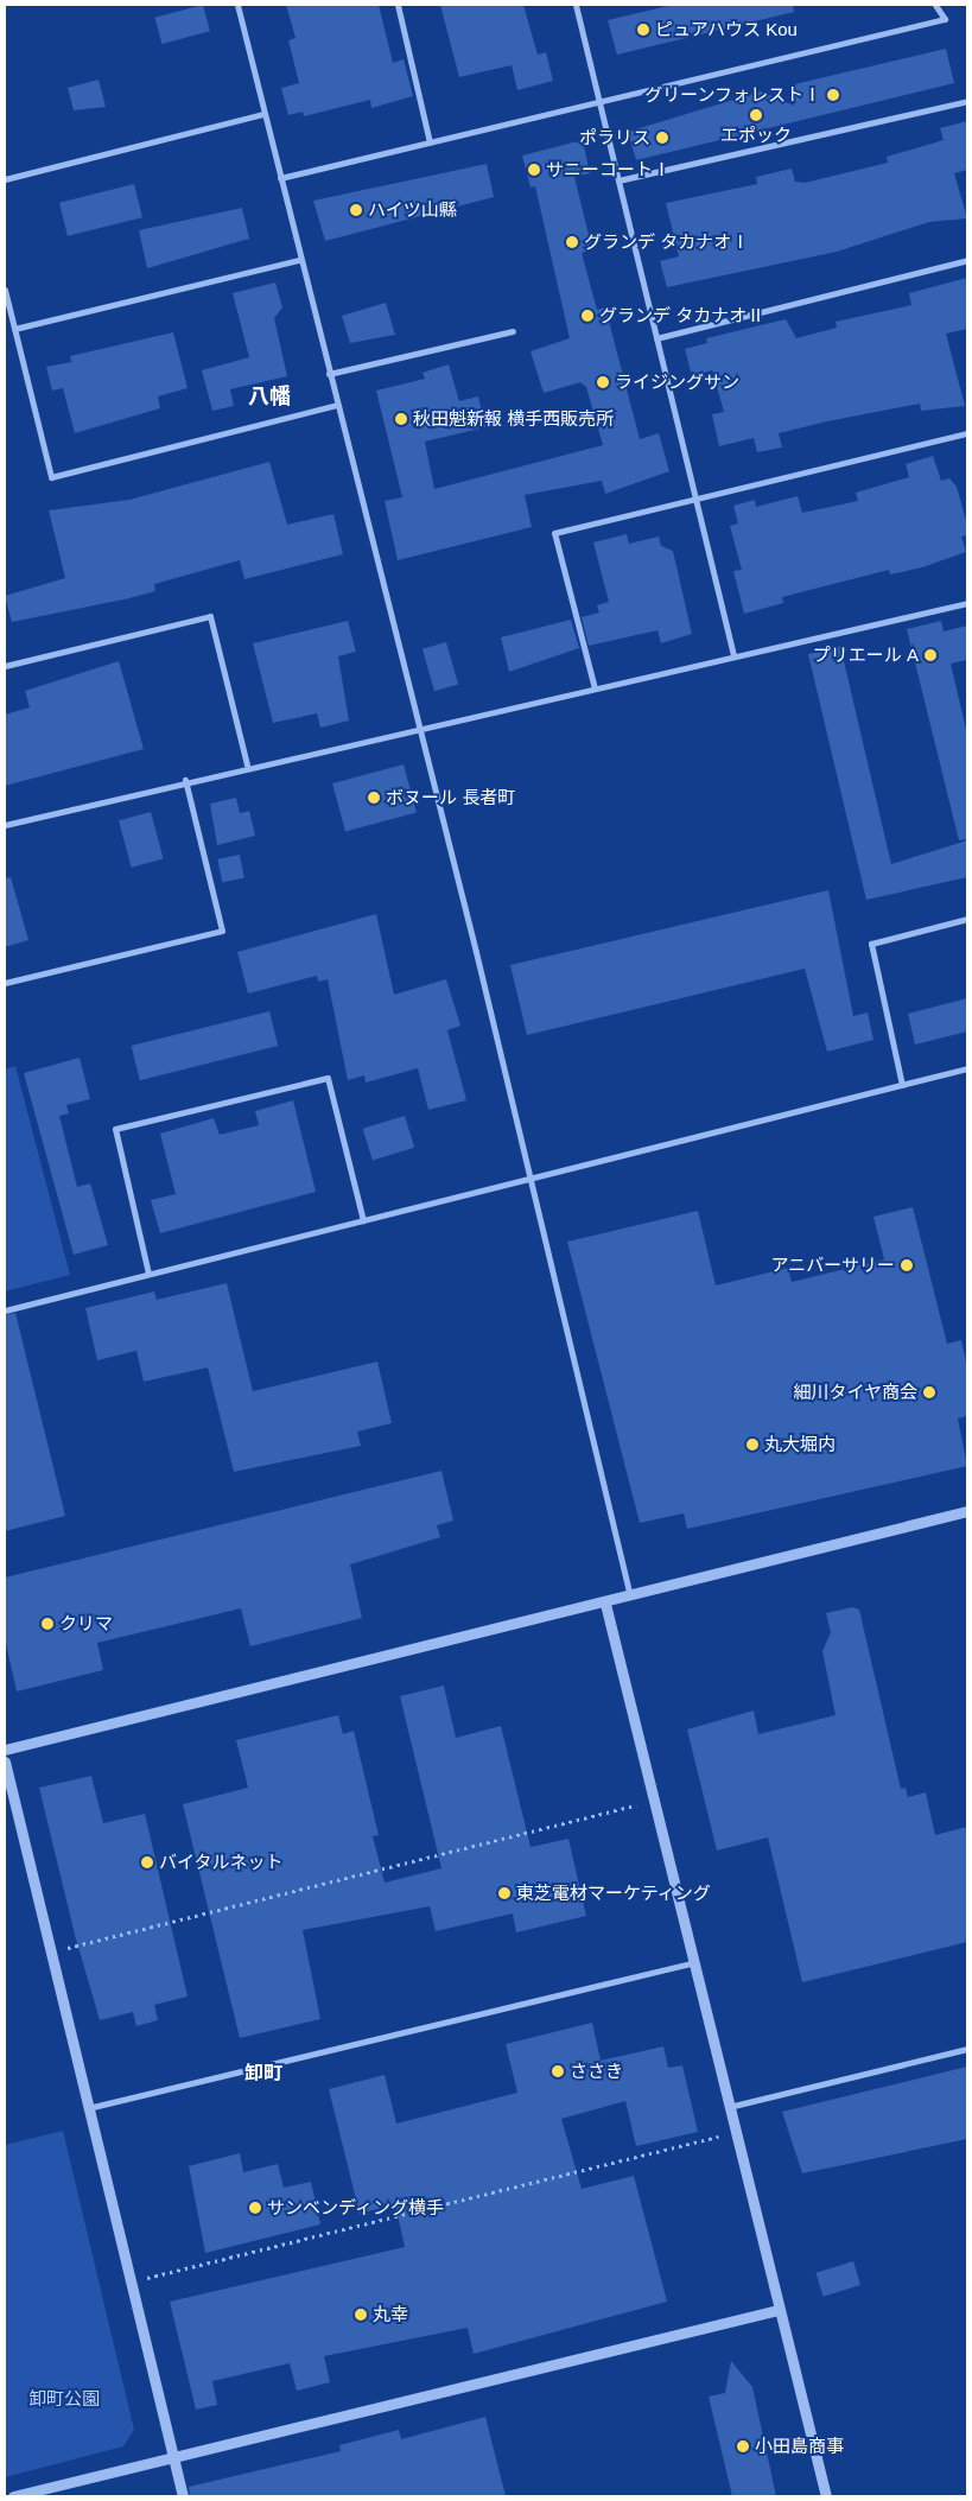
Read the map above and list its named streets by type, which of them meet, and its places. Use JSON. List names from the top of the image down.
{
  "districts": ["八幡", "卸町"],
  "parks": ["卸町公園"],
  "places": [
    "ピュアハウス Kou",
    "グリーンフォレストⅠ",
    "エポック",
    "ポラリス",
    "サニーコートⅠ",
    "ハイツ山縣",
    "グランデ タカナオⅠ",
    "グランデ タカナオⅡ",
    "ライジングサン",
    "秋田魁新報 横手西販売所",
    "プリエール A",
    "ボヌール 長者町",
    "アニバーサリー",
    "細川タイヤ商会",
    "丸大堀内",
    "クリマ",
    "バイタルネット",
    "東芝電材マーケティング",
    "ささき",
    "サンベンディング横手",
    "丸幸",
    "小田島商事"
  ]
}
